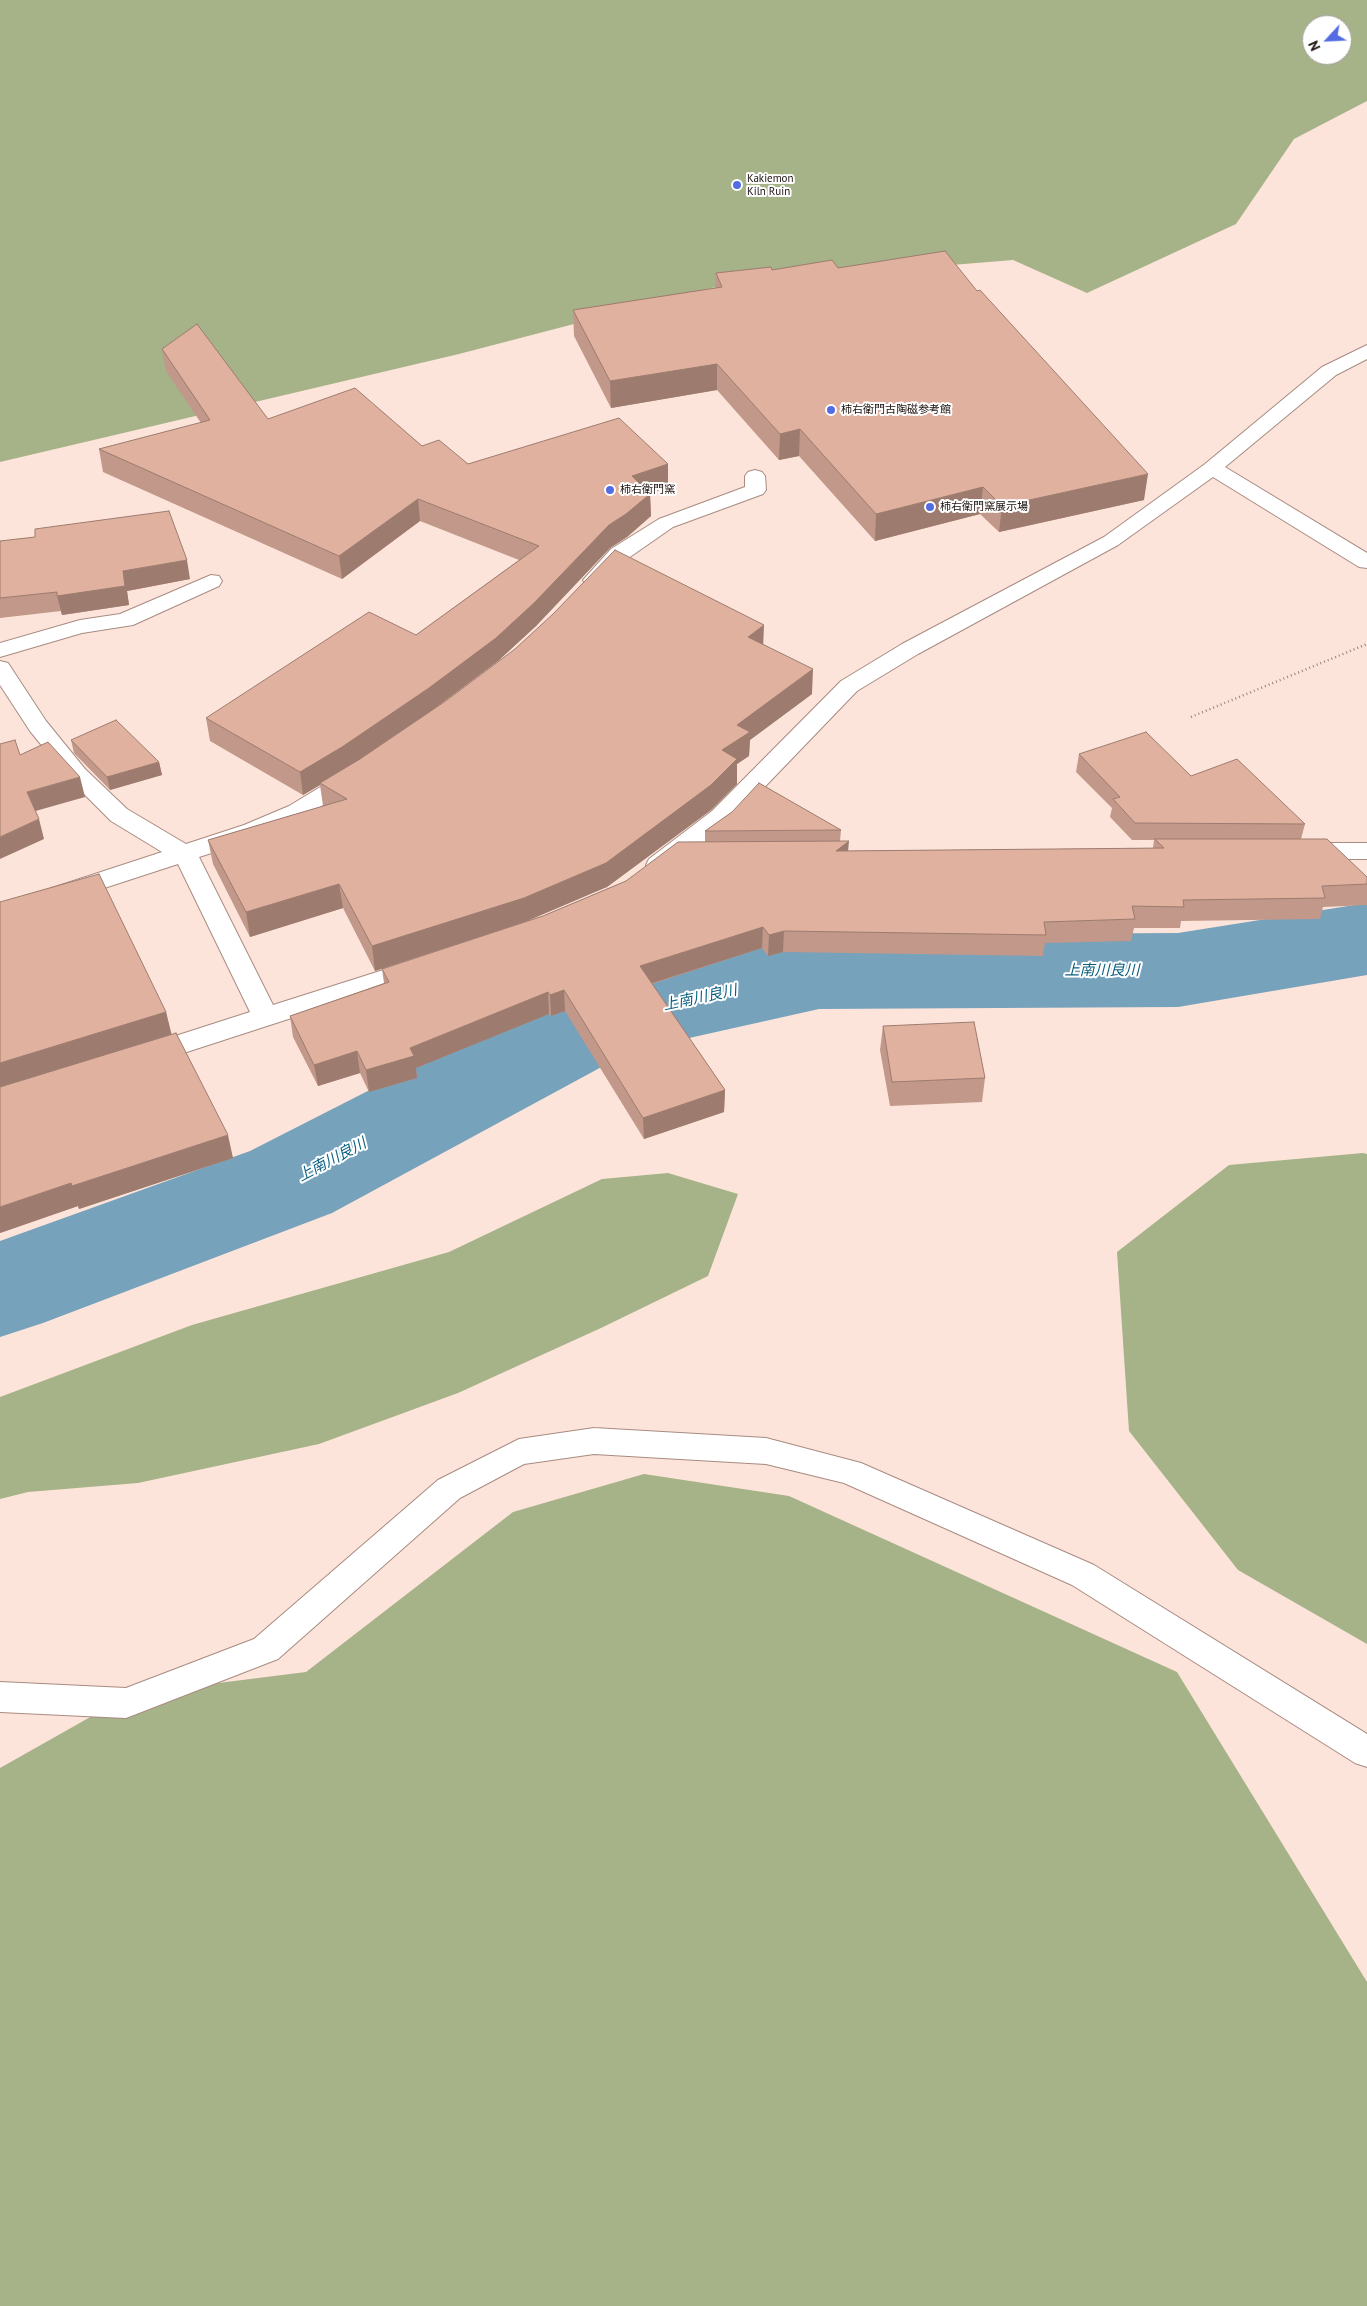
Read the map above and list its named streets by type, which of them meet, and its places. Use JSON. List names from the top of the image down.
{
  "water": ["上南川良川"],
  "places": [
    "Kakiemon Kiln Ruin",
    "柿右衛門古陶磁参考館",
    "柿右衛門窯",
    "柿右衛門窯展示場"
  ],
  "north": "bottom left"
}
